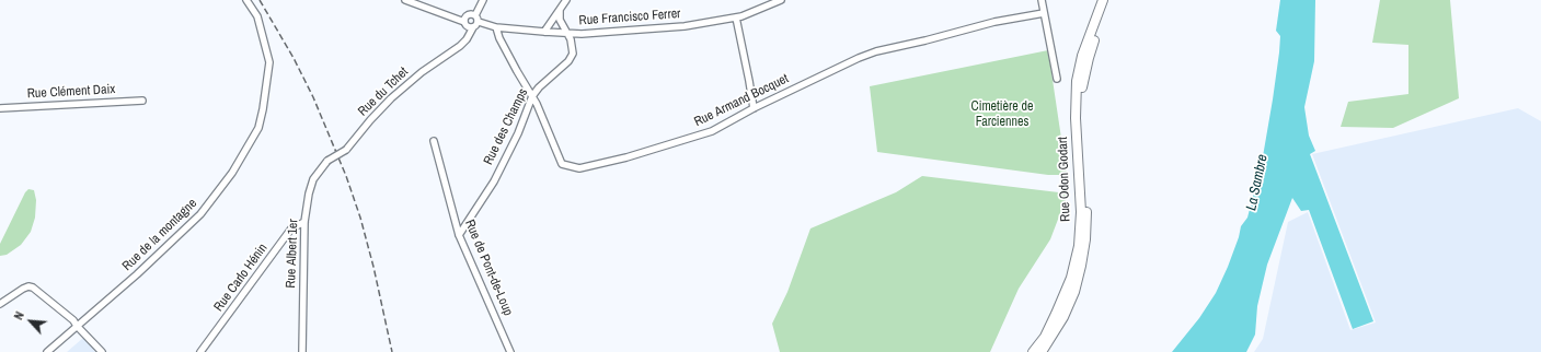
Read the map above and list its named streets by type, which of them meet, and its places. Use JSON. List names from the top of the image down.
{
  "streets": {
    "main road": ["Rue Odon Godart"],
    "street": [
      "Rue Francisco Ferrer",
      "Rue Clément Daix",
      "Rue du Tchet",
      "Rue Armand Bocquet",
      "Rue des Champs",
      "Rue de la montagne",
      "Rue Albert 1er",
      "Rue de Pont-de-Loup",
      "Rue Carlo Hénin"
    ]
  },
  "crossings": [
    ["Rue Francisco Ferrer", "Rue du Tchet"],
    ["Rue Francisco Ferrer", "Rue Armand Bocquet"],
    ["Rue Francisco Ferrer", "Rue des Champs"],
    ["Rue du Tchet", "Rue Albert 1er"],
    ["Rue Armand Bocquet", "Rue des Champs"],
    ["Rue des Champs", "Rue de Pont-de-Loup"],
    ["Rue Albert 1er", "Rue Carlo Hénin"]
  ],
  "water": ["La Sambre"],
  "parks": ["Cimetière de Farciennes"],
  "north": "top left"
}
